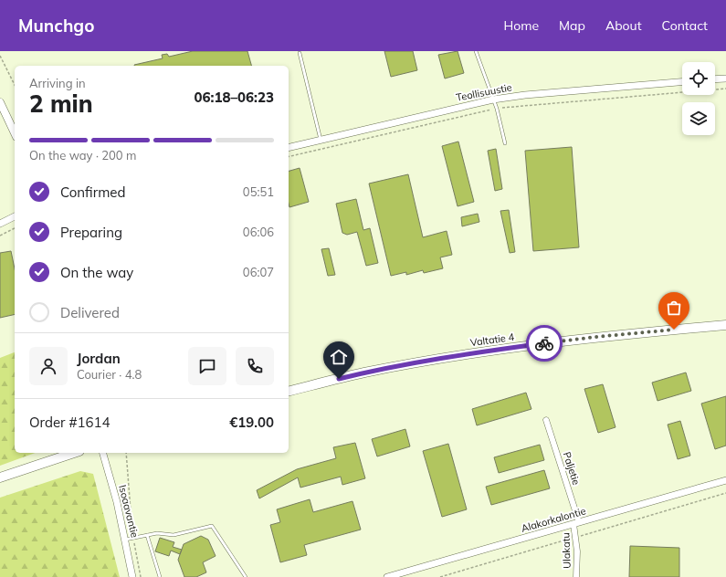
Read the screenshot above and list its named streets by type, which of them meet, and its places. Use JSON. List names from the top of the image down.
{
  "streets": {
    "highway": ["Valtatie 4"],
    "street": [
      "Teollisuustie",
      "Paljetie",
      "Isoaavantie",
      "Alakorkalontie",
      "Ulakatu"
    ]
  },
  "crossings": [
    ["Paljetie", "Alakorkalontie"],
    ["Paljetie", "Ulakatu"],
    ["Alakorkalontie", "Ulakatu"]
  ],
  "page": {
    "header": "Munchgo",
    "nav": [
      "Home",
      "Map",
      "About",
      "Contact"
    ],
    "heading": ["2 min", "Arriving in", "06:18–06:23"],
    "panel": [
      "Jordan",
      "Courier · 4.8",
      "Order #1614",
      "€19.00"
    ],
    "bar": "On the way · 200 m",
    "list": [
      ["Confirmed", "05:51"],
      ["Preparing", "06:06"],
      ["On the way", "06:07"],
      "Delivered"
    ]
  }
}
